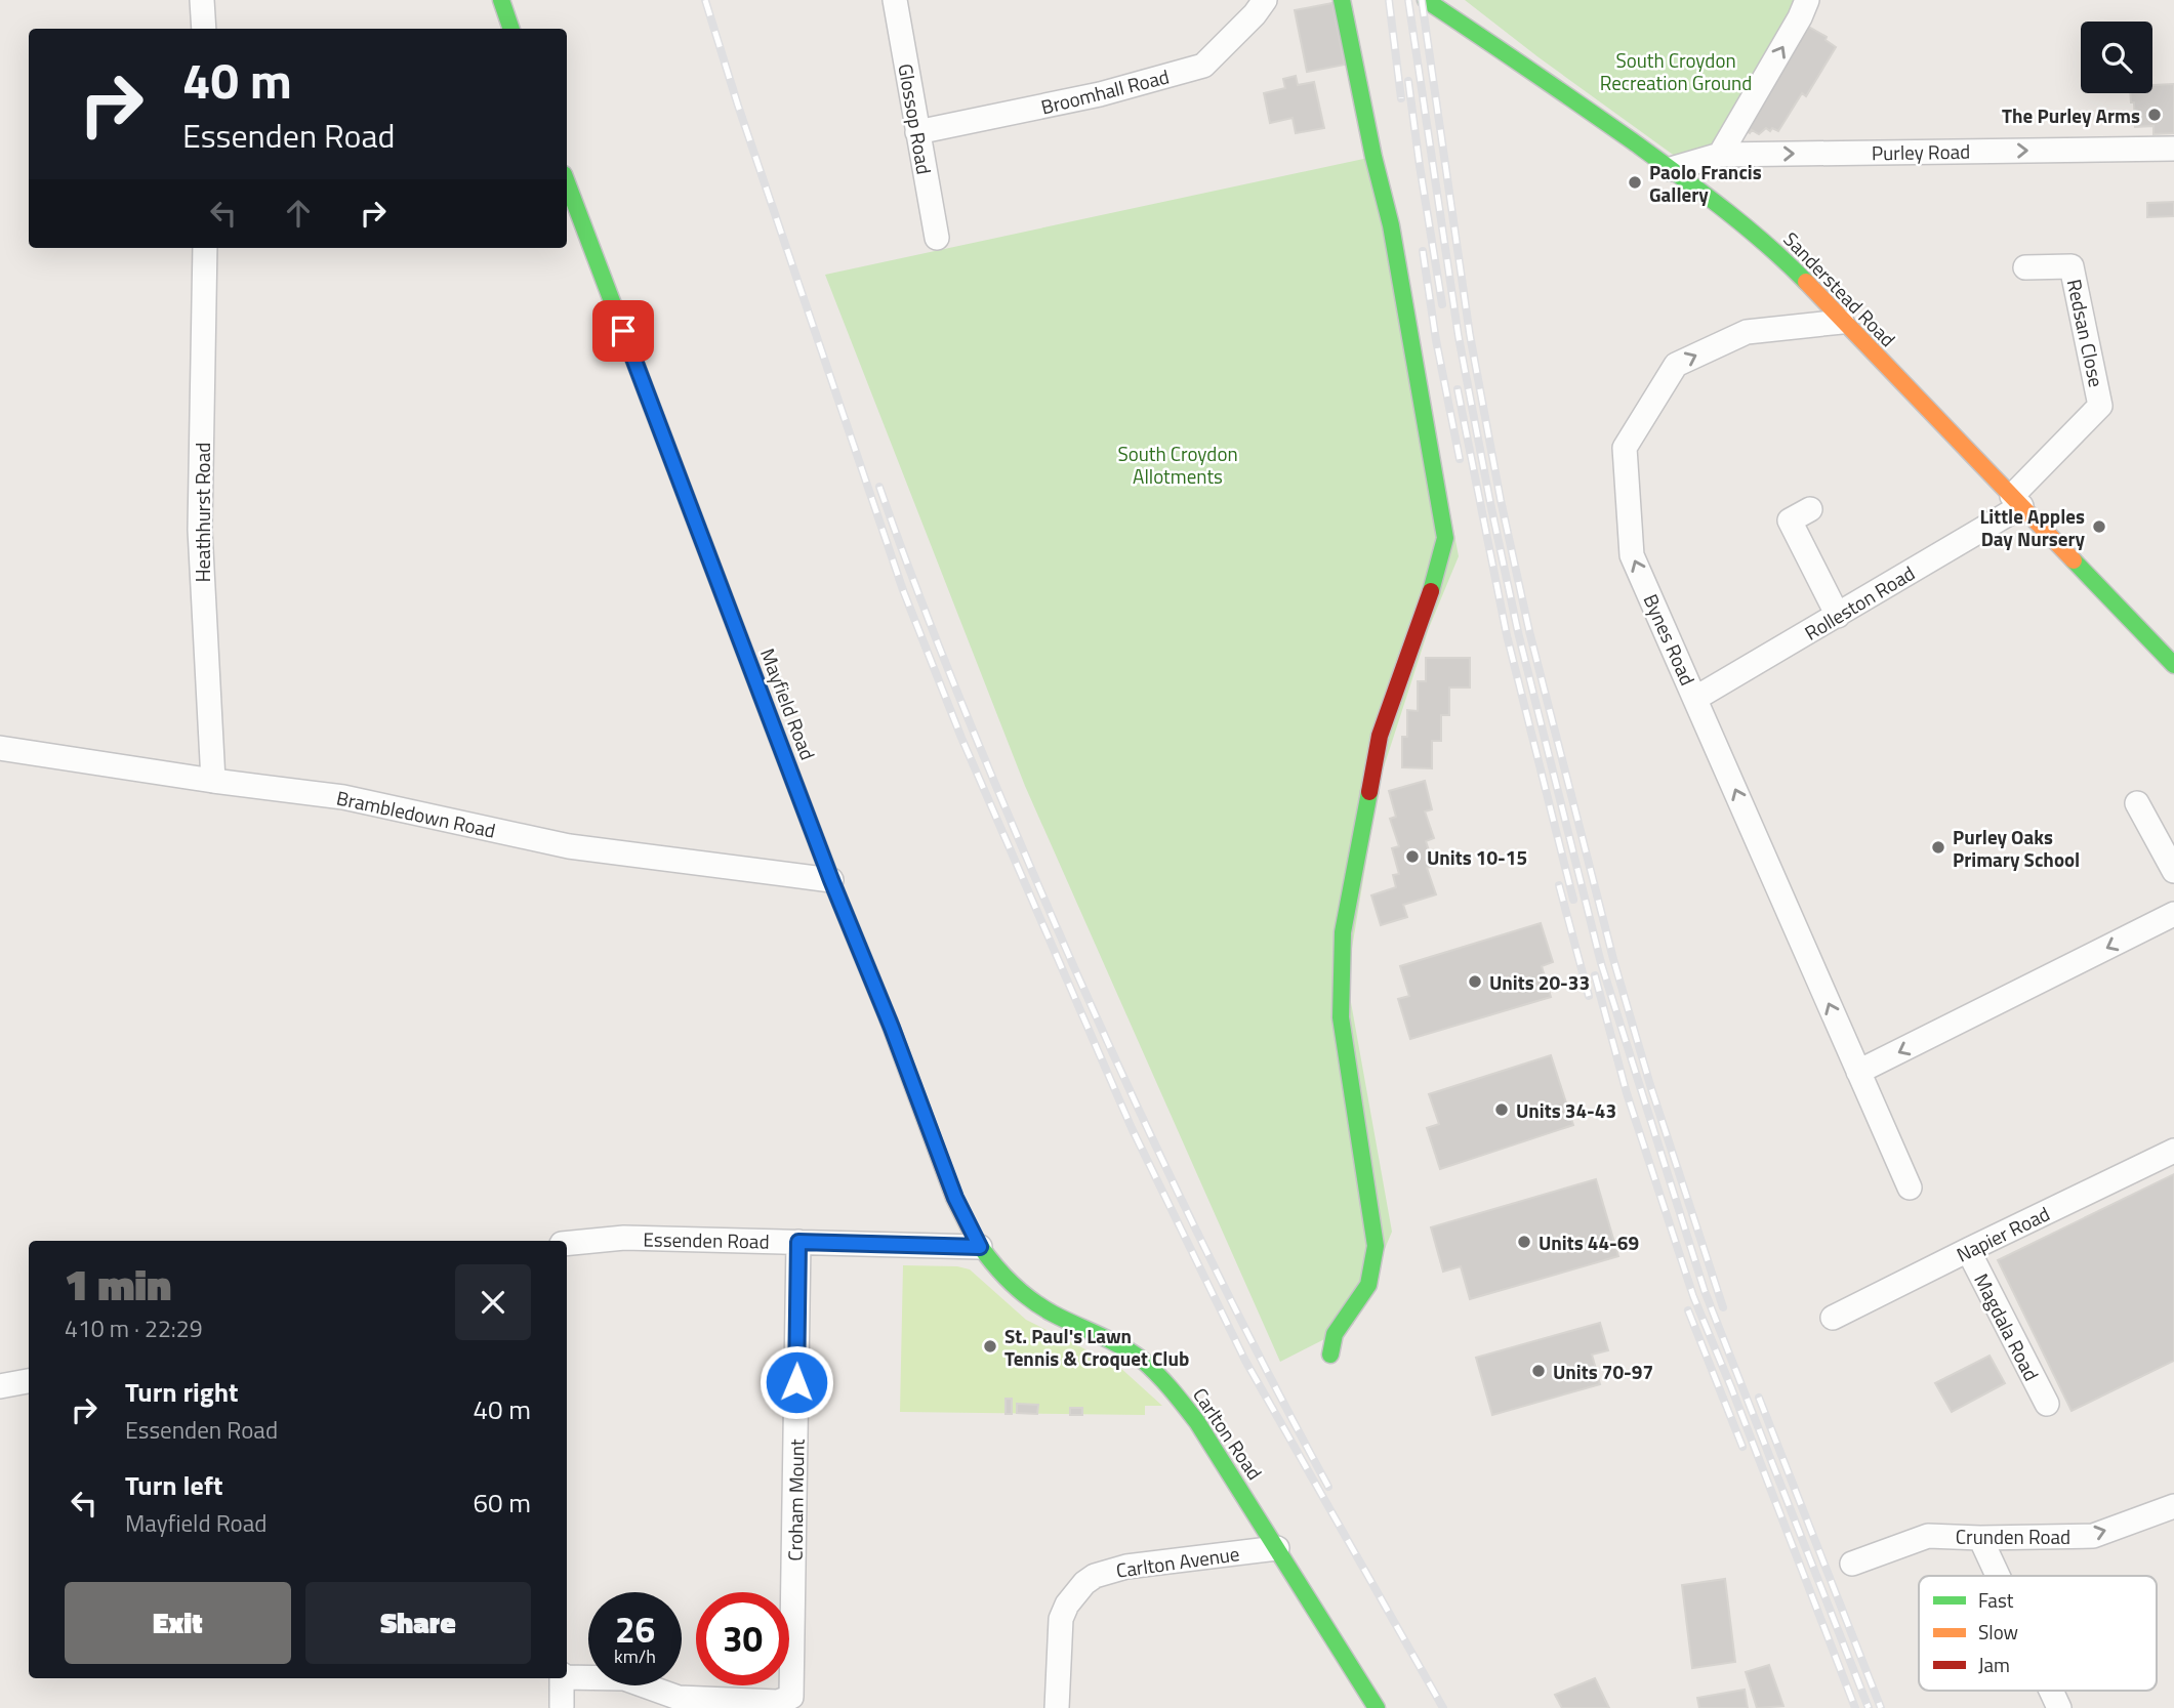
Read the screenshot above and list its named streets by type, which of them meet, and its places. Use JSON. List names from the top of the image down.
{
  "streets": {
    "street": [
      "Broomhall Road",
      "Glossop Road",
      "Purley Road",
      "Sanderstead Road",
      "Redsan Close",
      "Heathhurst Road",
      "Rolleston Road",
      "Bynes Road",
      "Mayfield Road",
      "Brambledown Road",
      "Napier Road",
      "Essenden Road",
      "Magdala Road",
      "Carlton Road",
      "Croham Mount",
      "Crunden Road",
      "Carlton Avenue"
    ]
  },
  "crossings": [
    ["Broomhall Road", "Glossop Road"],
    ["Purley Road", "Sanderstead Road"],
    ["Sanderstead Road", "Redsan Close"],
    ["Sanderstead Road", "Rolleston Road"],
    ["Sanderstead Road", "Bynes Road"],
    ["Redsan Close", "Rolleston Road"],
    ["Heathhurst Road", "Brambledown Road"],
    ["Rolleston Road", "Bynes Road"],
    ["Mayfield Road", "Brambledown Road"],
    ["Mayfield Road", "Essenden Road"],
    ["Mayfield Road", "Carlton Road"],
    ["Napier Road", "Magdala Road"],
    ["Essenden Road", "Carlton Road"],
    ["Essenden Road", "Croham Mount"],
    ["Carlton Road", "Carlton Avenue"]
  ],
  "one_way": ["Purley Road", "Crunden Road"],
  "parks": ["South Croydon Recreation Ground", "South Croydon Allotments"],
  "places": [
    "The Purley Arms",
    "Paolo Francis Gallery",
    "Little Apples Day Nursery",
    "Purley Oaks Primary School",
    "Units 10-15",
    "Units 20-33",
    "Units 34-43",
    "Units 44-69",
    "St. Paul's Lawn Tennis & Croquet Club",
    "Units 70-97"
  ],
  "legend": ["Fast", "Slow", "Jam"],
  "page": {
    "turn": ["40 m", "Essenden Road"],
    "heading": ["1 min", "410 m · 22:29"],
    "list": [
      {
        "name": "Turn right",
        "note": "Essenden Road",
        "value": "40 m"
      },
      {
        "name": "Turn left",
        "note": "Mayfield Road",
        "value": "60 m"
      }
    ],
    "buttons": ["Exit", "Share"],
    "speed": "26 km/h",
    "limit": "30"
  }
}
